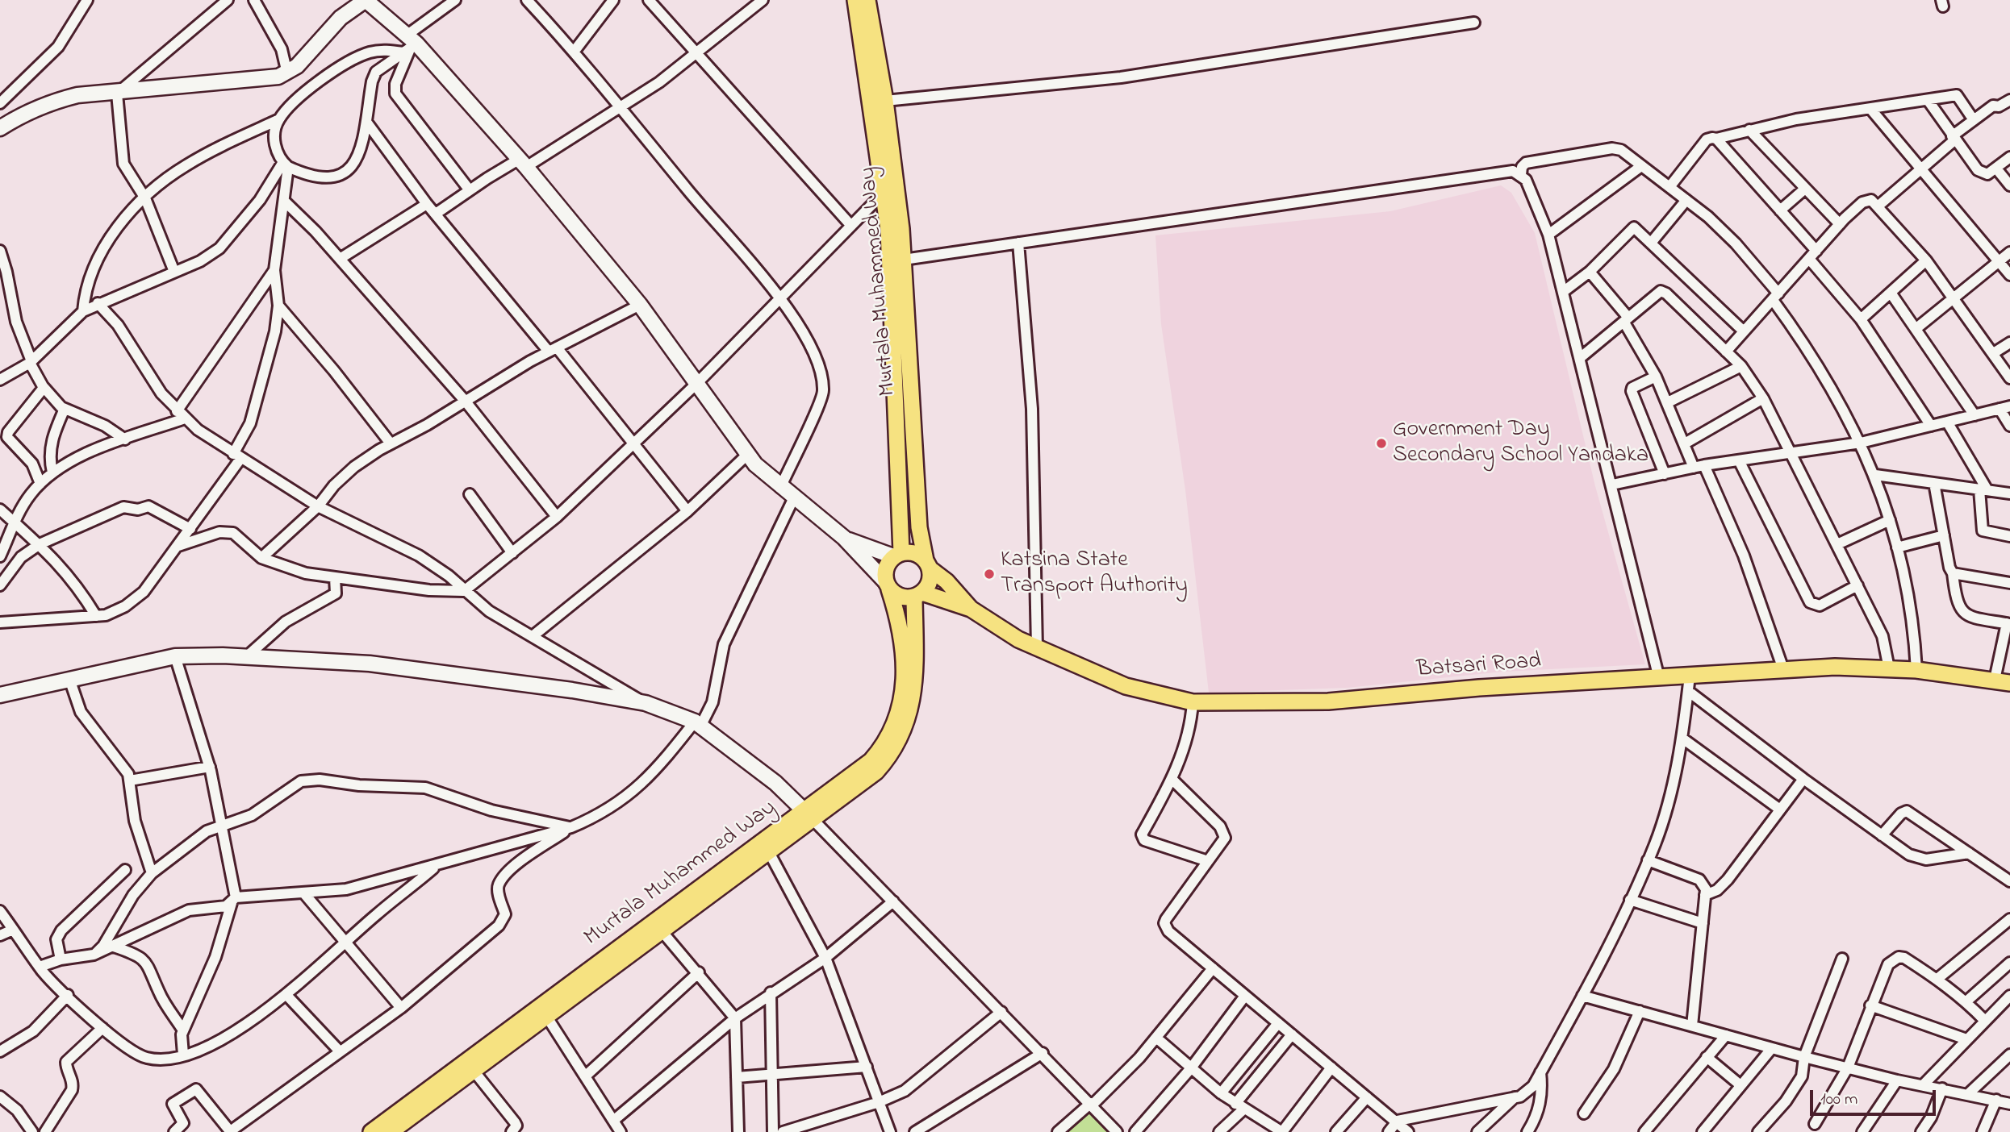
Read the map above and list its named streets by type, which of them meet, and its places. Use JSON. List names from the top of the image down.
{
  "streets": {
    "main road": ["Murtala Muhammed Way", "Batsari Road"]
  },
  "places": ["Government Day Secondary School Yandaka", "Katsina State Transport Authority"],
  "scale_bar": "100 m"
}
